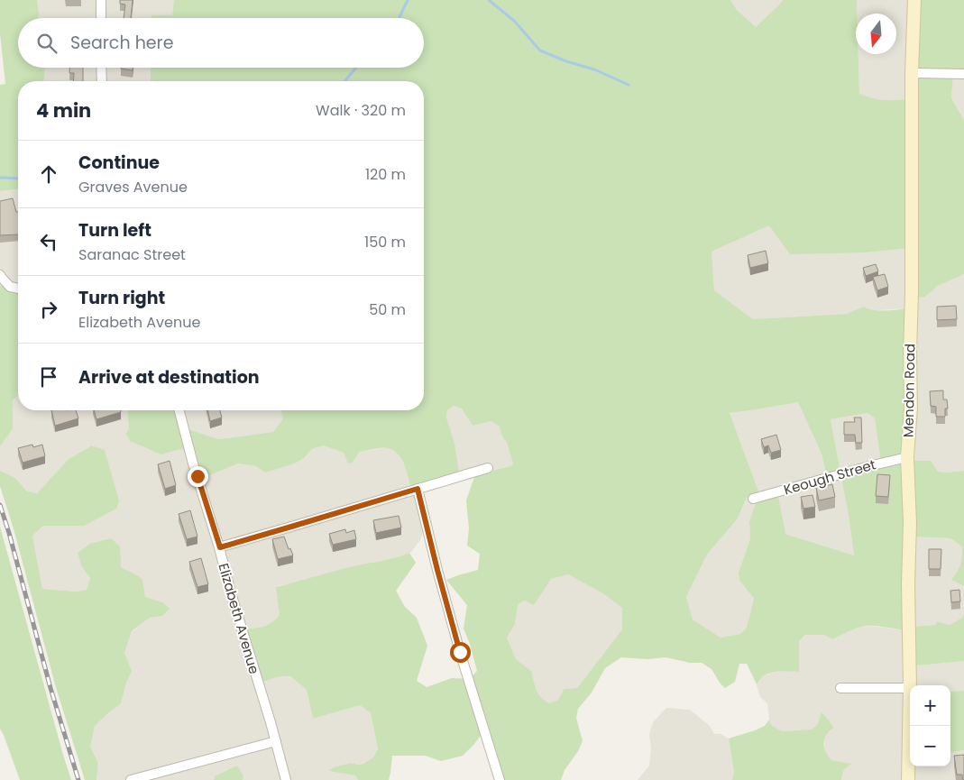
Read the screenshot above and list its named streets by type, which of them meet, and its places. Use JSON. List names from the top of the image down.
{
  "streets": {
    "street": ["Mendon Road", "Keough Street", "Elizabeth Avenue"]
  },
  "crossings": [
    ["Mendon Road", "Keough Street"]
  ],
  "north": "bottom",
  "page": {
    "search": "Search here",
    "heading": ["4 min", "Walk · 320 m"],
    "list": [
      ["Continue", "Graves Avenue", "120 m"],
      ["Turn left", "Saranac Street", "150 m"],
      ["Turn right", "Elizabeth Avenue", "50 m"],
      "Arrive at destination"
    ],
    "map_buttons": ["+", "−"]
  }
}
